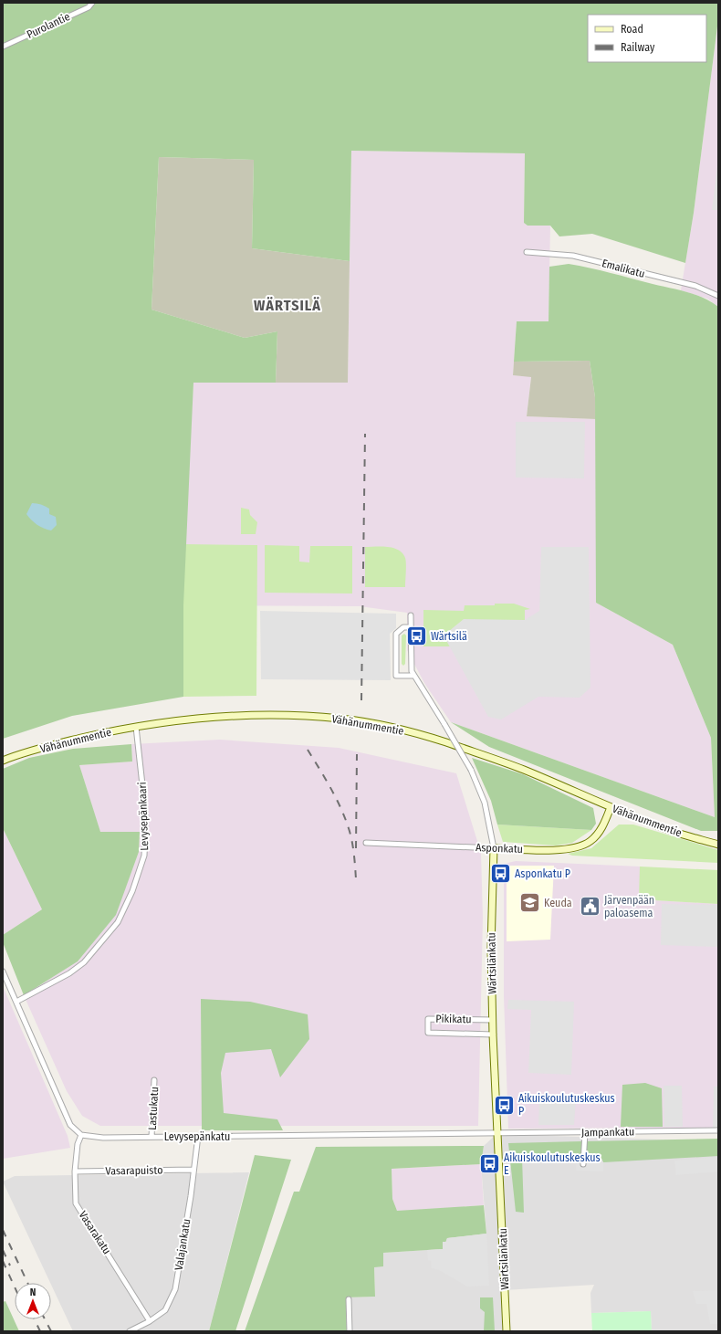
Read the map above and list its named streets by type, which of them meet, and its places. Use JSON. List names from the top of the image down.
{
  "streets": {
    "main road": ["Vähänummentie", "Asponkatu", "Wärtsilänkatu"],
    "street": [
      "Purolantie",
      "Emalikatu",
      "Levysepänkaari",
      "Pikikatu",
      "Lastukatu",
      "Jampankatu",
      "Levysepänkatu",
      "Vasarapuisto",
      "Vasarakatu",
      "Valajankatu"
    ]
  },
  "crossings": [
    ["Vähänummentie", "Levysepänkaari"],
    ["Vähänummentie", "Asponkatu"],
    ["Asponkatu", "Wärtsilänkatu"],
    ["Wärtsilänkatu", "Pikikatu"],
    ["Wärtsilänkatu", "Jampankatu"],
    ["Wärtsilänkatu", "Levysepänkatu"],
    ["Lastukatu", "Levysepänkatu"],
    ["Jampankatu", "Levysepänkatu"],
    ["Levysepänkatu", "Vasarakatu"],
    ["Levysepänkatu", "Valajankatu"],
    ["Vasarapuisto", "Vasarakatu"],
    ["Vasarapuisto", "Valajankatu"],
    ["Vasarakatu", "Valajankatu"]
  ],
  "districts": ["WÄRTSILÄ"],
  "places": {
    "bus stop": [
      "Wärtsilä",
      "Asponkatu P",
      "Aikuiskoulutuskeskus P",
      "Aikuiskoulutuskeskus E"
    ],
    "school or university": ["Keuda"],
    "public building": ["Järvenpään paloasema"]
  },
  "legend": ["Road", "Railway"],
  "north": "top"
}
